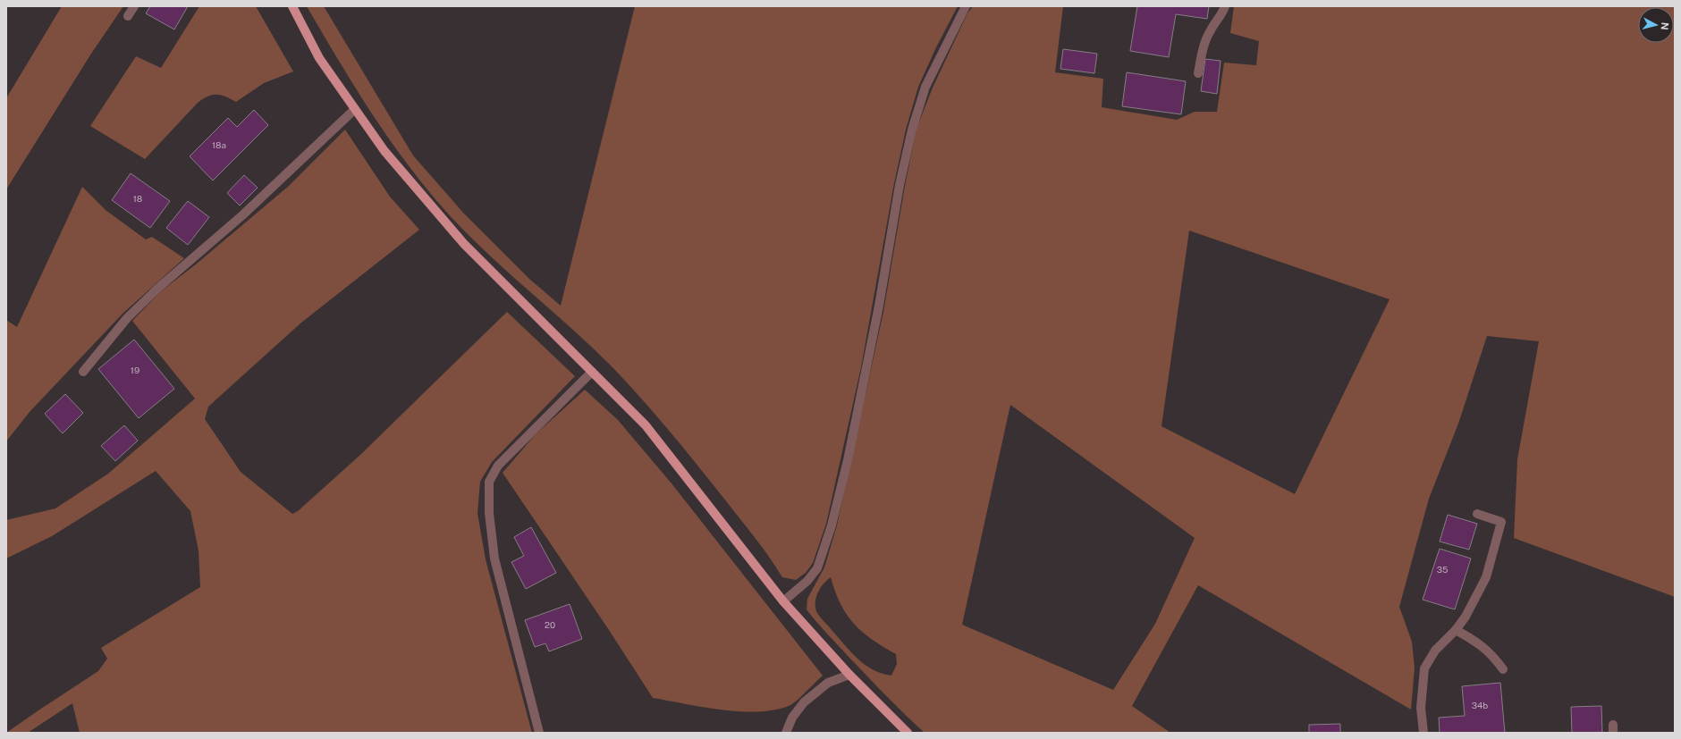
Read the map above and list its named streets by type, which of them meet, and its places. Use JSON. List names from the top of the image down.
{
  "house_numbers": [
    "18a",
    "18",
    "19",
    "35",
    "20",
    "34b"
  ],
  "north": "right"
}
